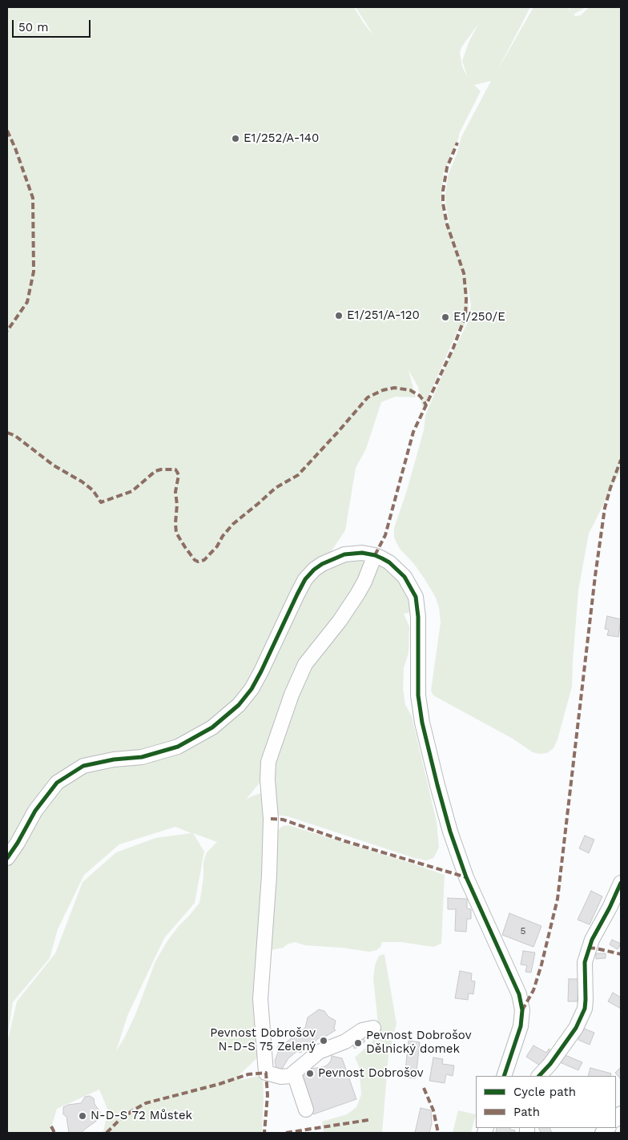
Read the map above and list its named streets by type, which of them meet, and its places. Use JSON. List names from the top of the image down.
{
  "places": [
    "E1/252/A-140",
    "E1/251/A-120",
    "E1/250/E",
    "Pevnost Dobrošov N-D-S 75 Zelený",
    "Pevnost Dobrošov Dělnický domek",
    "Pevnost Dobrošov",
    "N-D-S 72 Můstek"
  ],
  "house_numbers": ["5"],
  "legend": ["Cycle path", "Path"],
  "scale_bar": "50 m"
}
